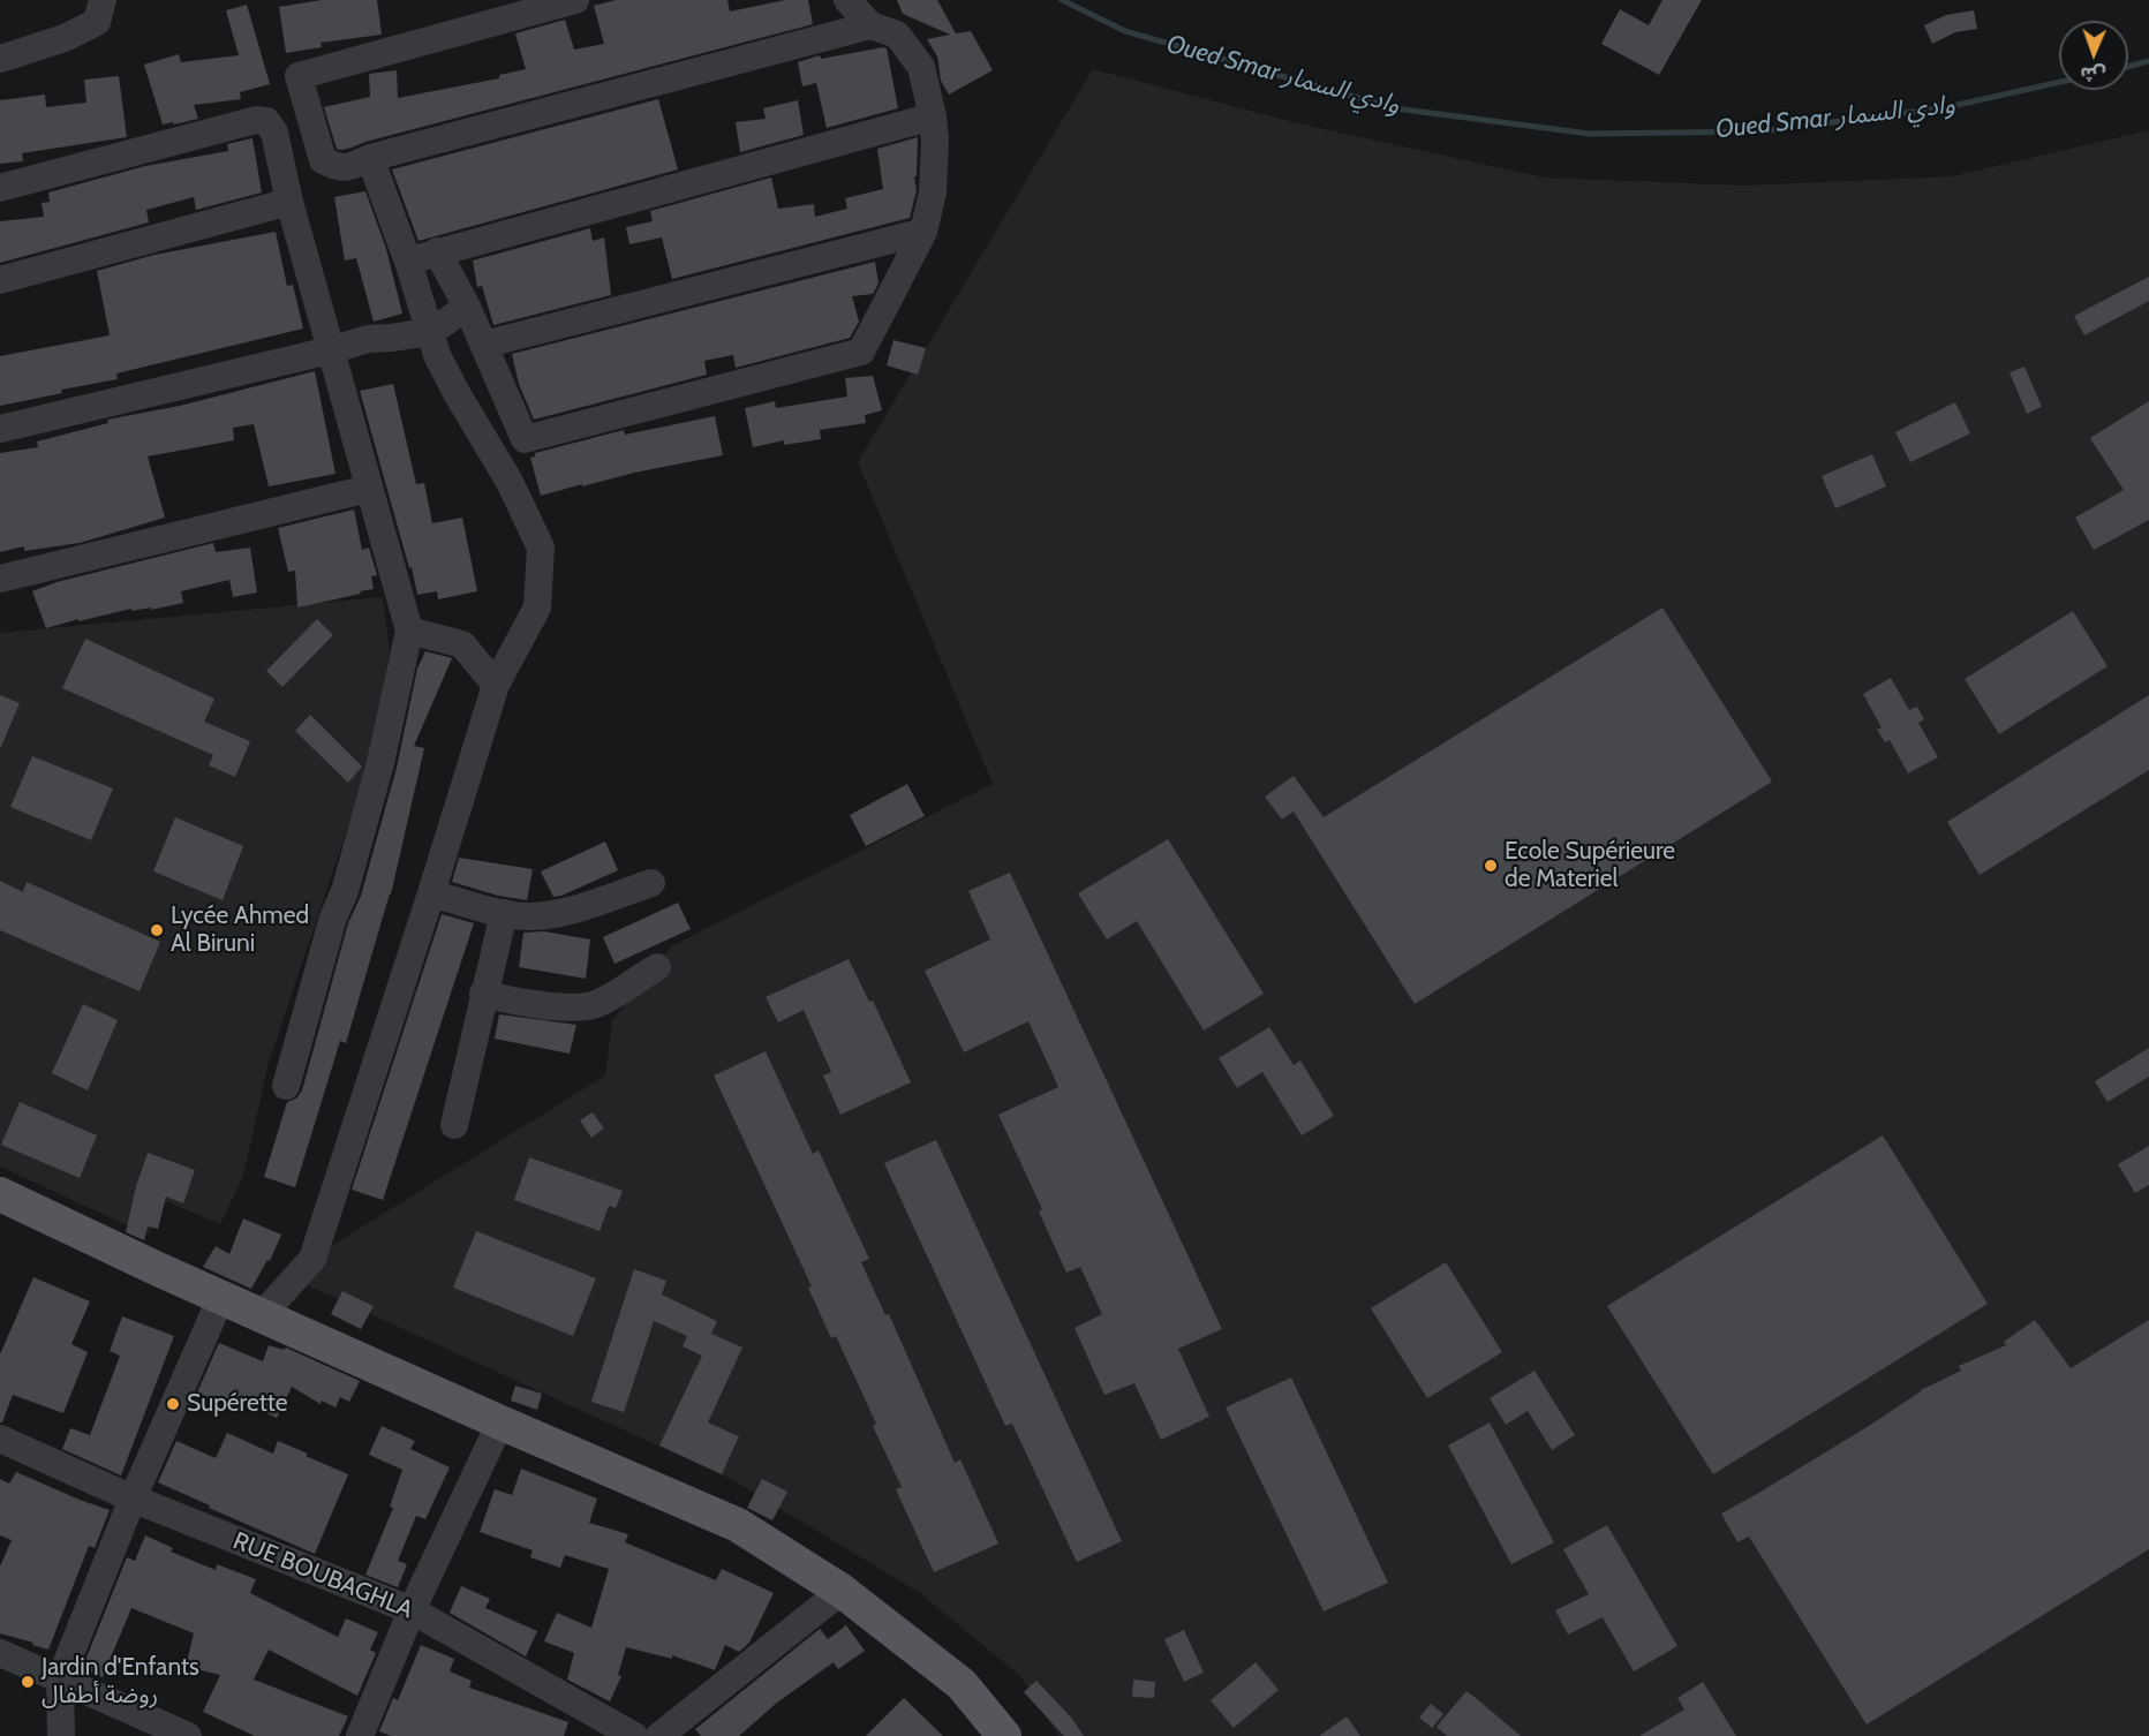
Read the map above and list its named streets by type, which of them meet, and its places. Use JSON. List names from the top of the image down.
{
  "streets": {
    "street": ["RUE BOUBAGHLA"]
  },
  "water": ["Oued Smar وادي السمار"],
  "places": [
    "Ecole Supérieure de Materiel",
    "Lycée Ahmed Al Biruni",
    "Supérette",
    "Jardin d'Enfants روضة أطفال"
  ],
  "north": "bottom"
}
